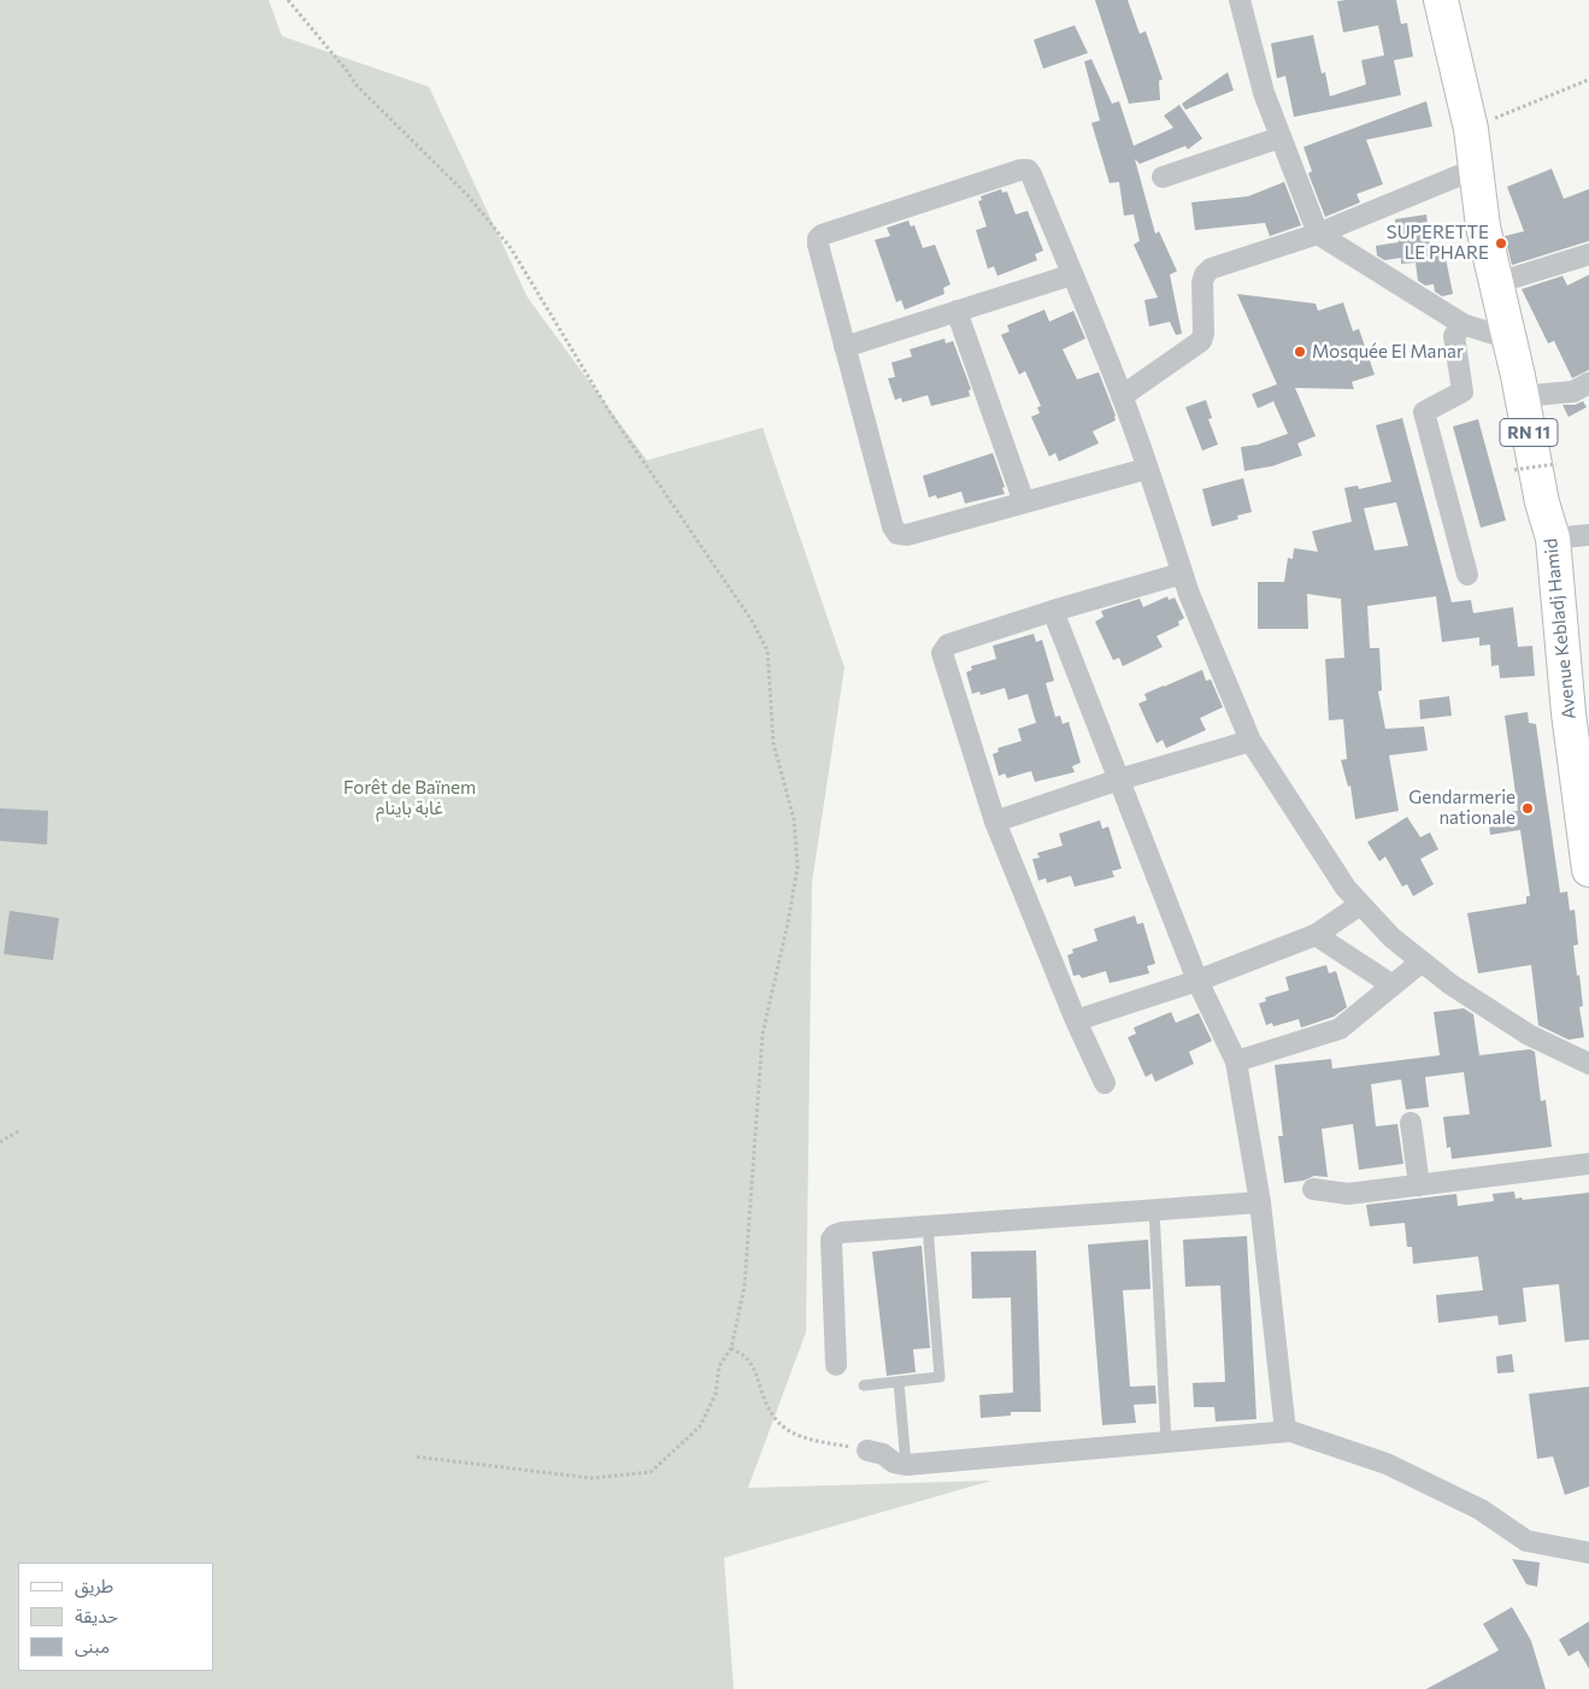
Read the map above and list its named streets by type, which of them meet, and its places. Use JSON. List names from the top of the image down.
{
  "streets": {
    "main road": ["RN 11", "Avenue Kebladj Hamid"]
  },
  "parks": ["Forêt de Baïnem غابة باينام"],
  "places": ["SUPERETTE LE PHARE", "Mosquée El Manar", "Gendarmerie nationale"],
  "legend": ["طريق", "حديقة", "مبنى"]
}
